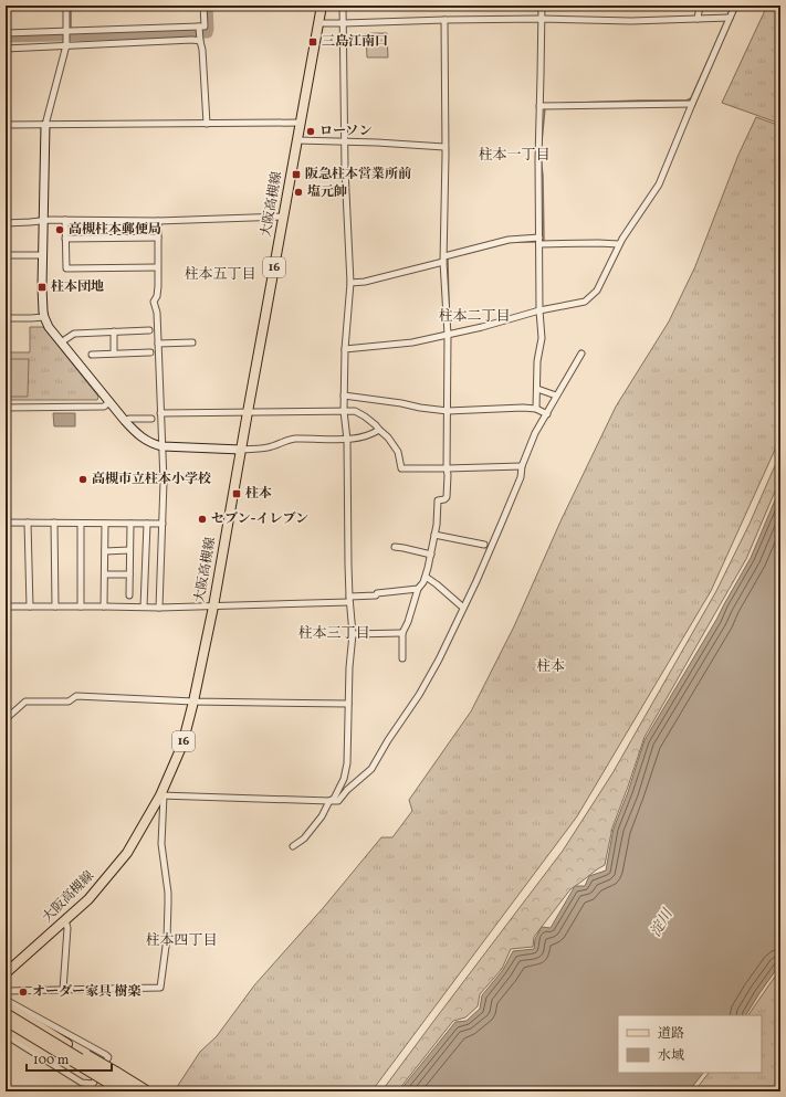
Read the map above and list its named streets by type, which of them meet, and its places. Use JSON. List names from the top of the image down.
{
  "streets": {
    "main road": ["大阪高槻線", "16"]
  },
  "districts": [
    "柱本一丁目",
    "柱本五丁目",
    "柱本二丁目",
    "柱本三丁目",
    "柱本",
    "柱本四丁目"
  ],
  "water": ["淀川"],
  "places": {
    "transit": [
      "三島江南口",
      "阪急柱本営業所前",
      "柱本団地",
      "柱本"
    ],
    "other": [
      "ローソン",
      "塩元帥",
      "高槻柱本郵便局",
      "高槻市立柱本小学校",
      "セブン-イレブン",
      "オーダー家具 樹楽"
    ]
  },
  "legend": ["道路", "水域"],
  "scale_bar": "100 m"
}
